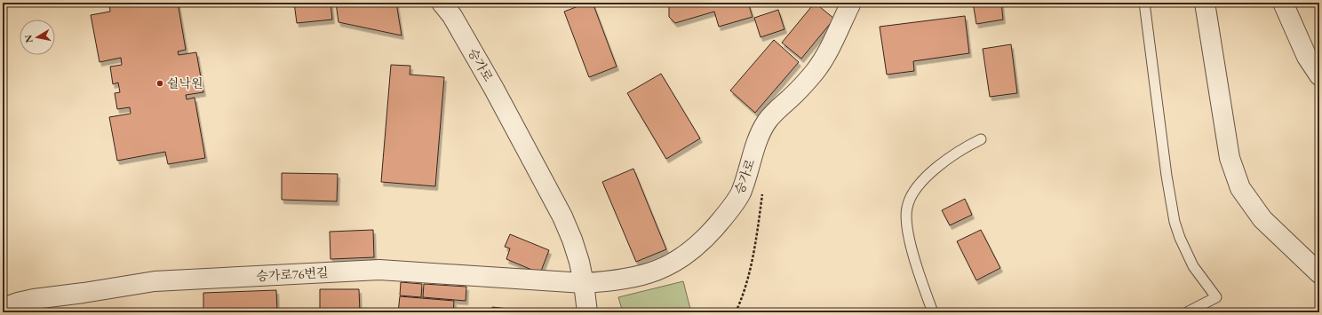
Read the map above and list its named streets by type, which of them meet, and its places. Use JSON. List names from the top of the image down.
{
  "streets": {
    "street": ["승가로", "승가로76번길"]
  },
  "crossings": [
    ["승가로", "승가로76번길"]
  ],
  "places": ["쉴낙원"],
  "north": "left"
}
